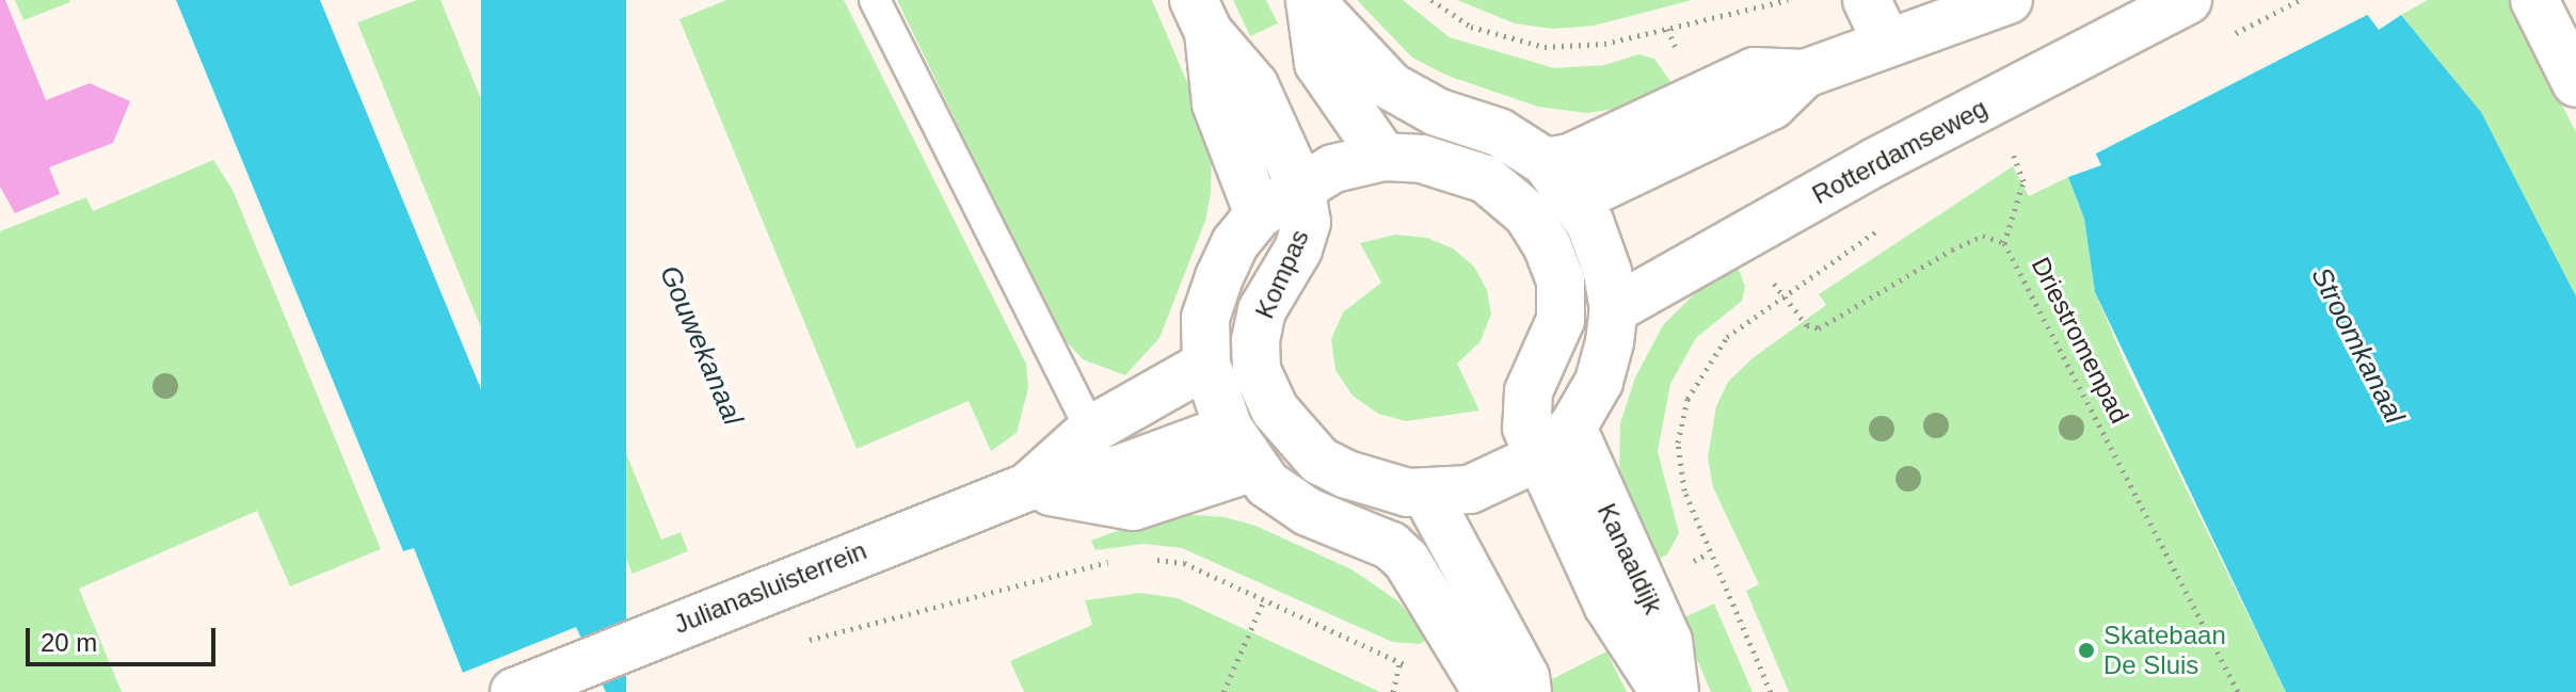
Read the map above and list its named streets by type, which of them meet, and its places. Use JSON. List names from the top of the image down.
{
  "streets": {
    "main road": [
      "Rotterdamseweg",
      "Kompas",
      "Kanaaldijk",
      "Julianasluisterrein"
    ],
    "path": ["Driestromenpad"]
  },
  "crossings": [
    ["Kompas", "Kanaaldijk"],
    ["Kompas", "Julianasluisterrein"]
  ],
  "water": ["Gouwekanaal", "Stroomkanaal"],
  "places": ["Skatebaan De Sluis"],
  "scale_bar": "20 m"
}
